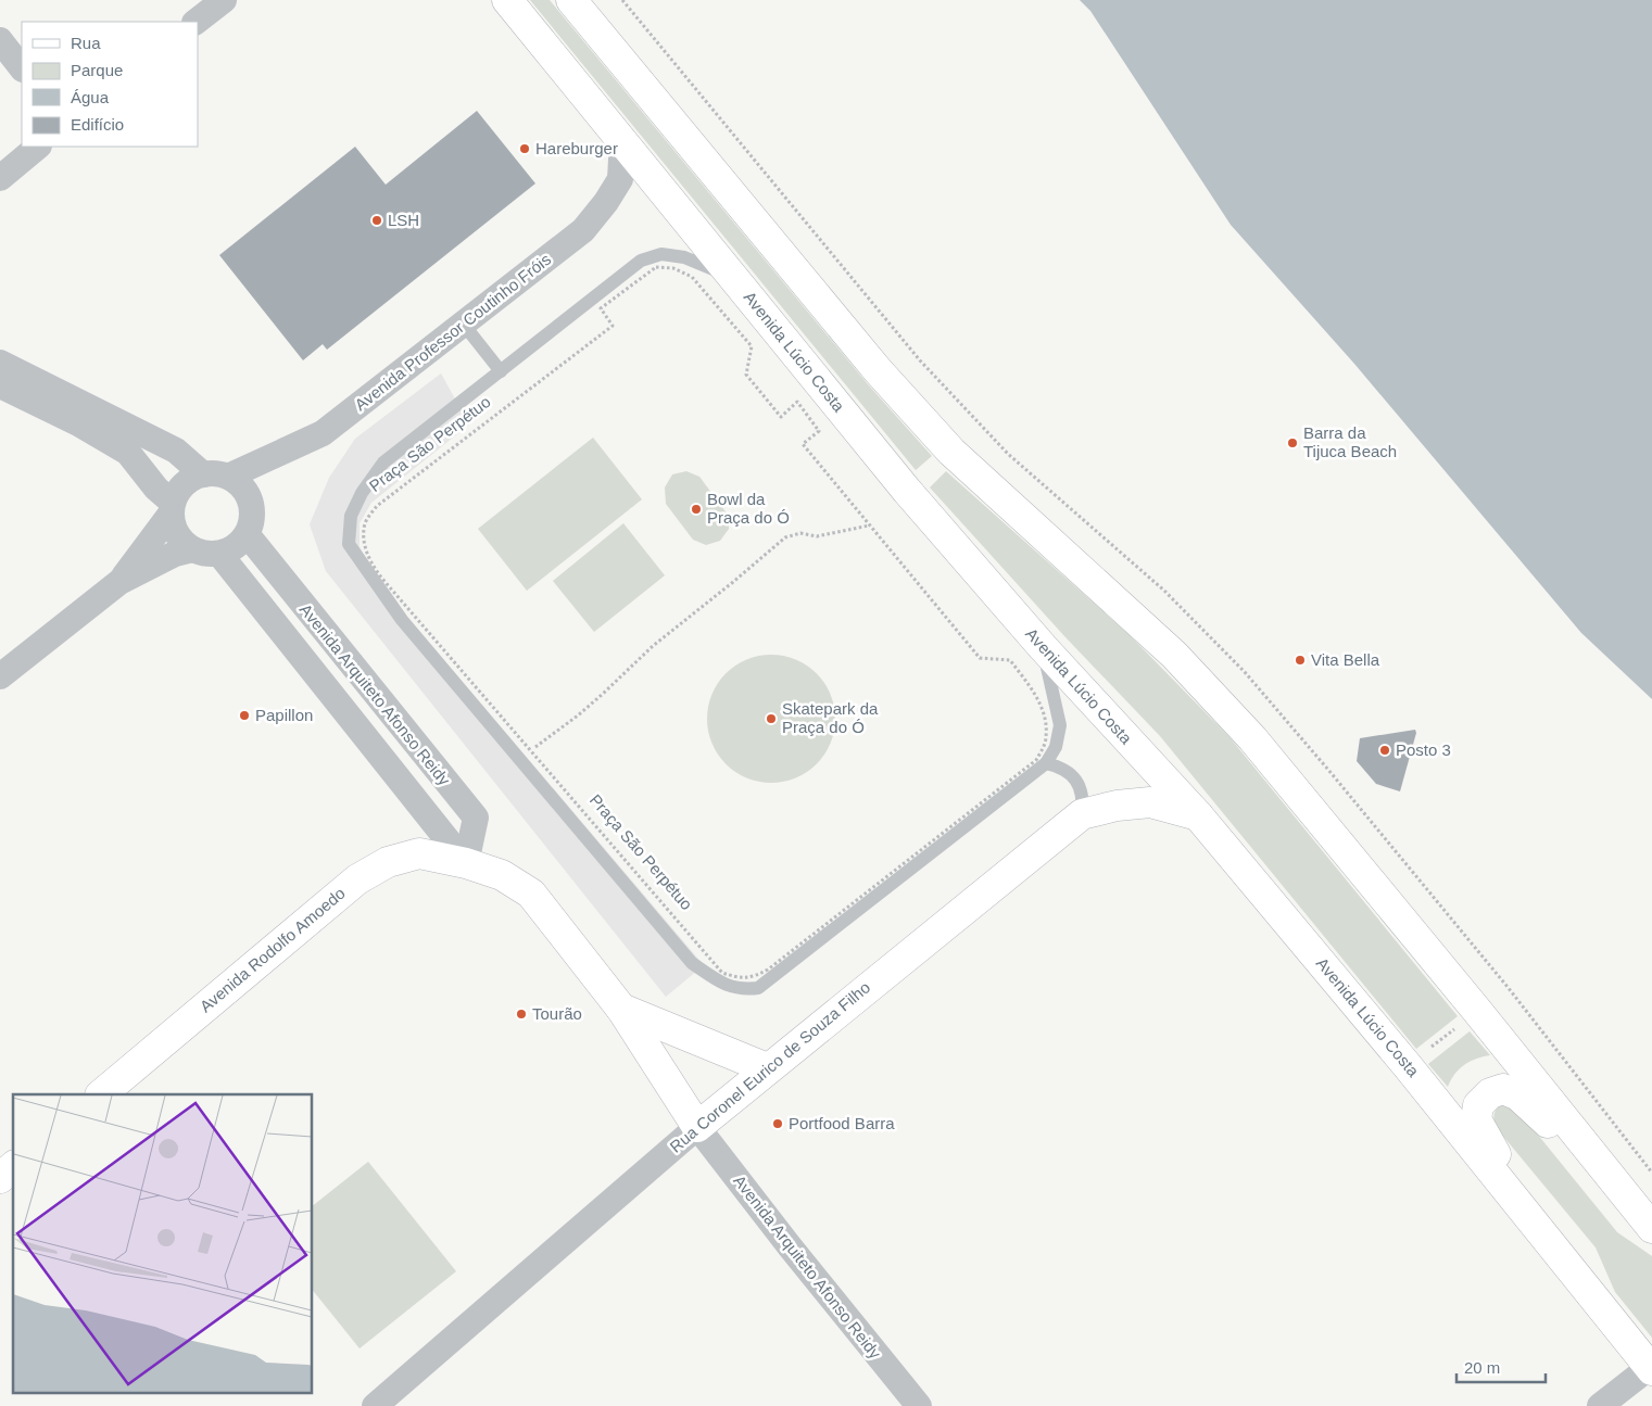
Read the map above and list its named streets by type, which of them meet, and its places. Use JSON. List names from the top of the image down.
{
  "streets": {
    "main road": ["Avenida Lúcio Costa", "Avenida Rodolfo Amoedo", "Rua Coronel Eurico de Souza Filho"],
    "street": ["Avenida Professor Coutinho Fróis", "Avenida Arquiteto Afonso Reidy"],
    "lane": ["Praça São Perpétuo"]
  },
  "crossings": [
    ["Avenida Professor Coutinho Fróis", "Avenida Lúcio Costa"],
    ["Avenida Professor Coutinho Fróis", "Avenida Arquiteto Afonso Reidy"],
    ["Avenida Lúcio Costa", "Praça São Perpétuo"],
    ["Avenida Lúcio Costa", "Rua Coronel Eurico de Souza Filho"],
    ["Avenida Arquiteto Afonso Reidy", "Avenida Rodolfo Amoedo"],
    ["Avenida Arquiteto Afonso Reidy", "Rua Coronel Eurico de Souza Filho"]
  ],
  "places": [
    "Hareburger",
    "LSH",
    "Barra da Tijuca Beach",
    "Bowl da Praça do Ó",
    "Vita Bella",
    "Papillon",
    "Skatepark da Praça do Ó",
    "Posto 3",
    "Tourão",
    "Portfood Barra"
  ],
  "legend": [
    "Rua",
    "Parque",
    "Água",
    "Edifício"
  ],
  "scale_bar": "20 m"
}
